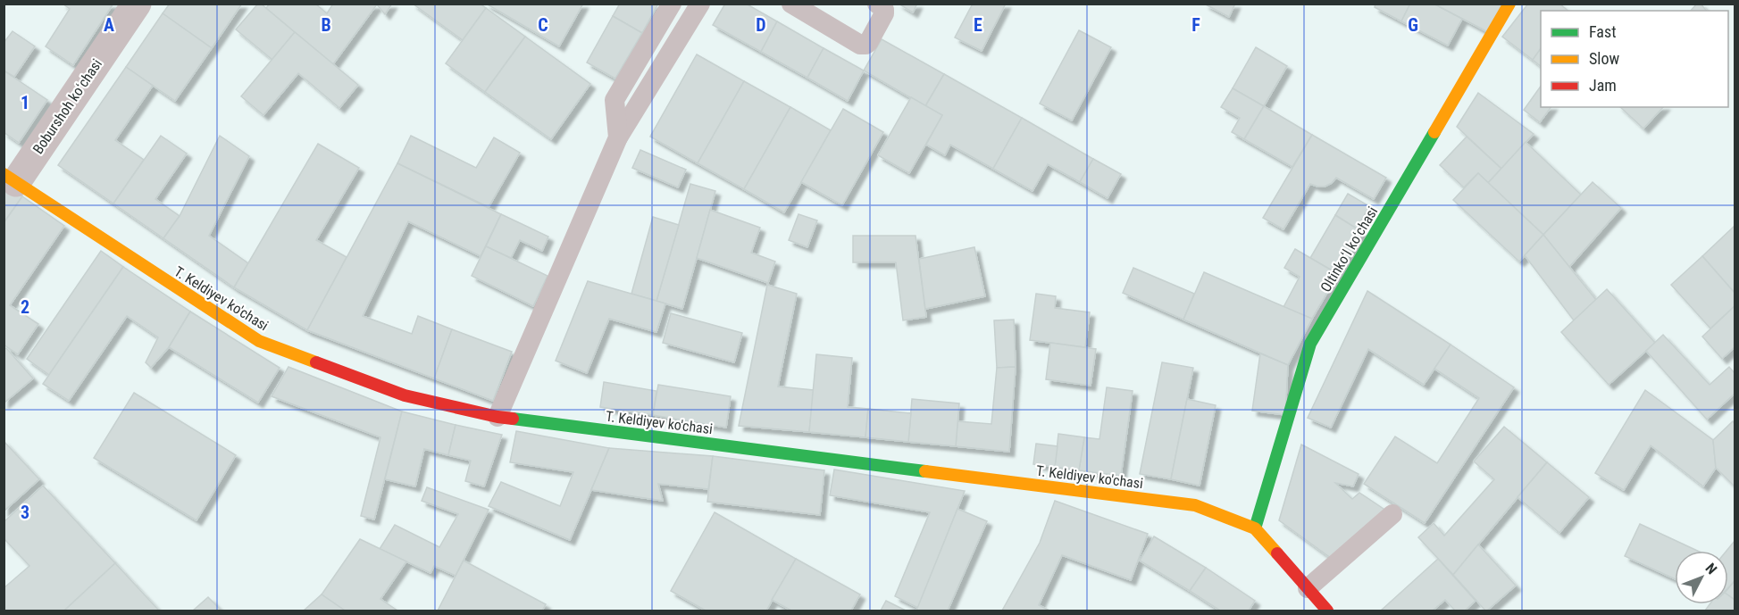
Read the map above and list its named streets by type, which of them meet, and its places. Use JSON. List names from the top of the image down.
{
  "streets": {
    "street": ["Boburshoh koʻchasi", "Oltinkoʻl koʻchasi", "T. Keldiyev ko'chasi"]
  },
  "crossings": [
    ["Boburshoh koʻchasi", "T. Keldiyev ko'chasi"],
    ["Oltinkoʻl koʻchasi", "T. Keldiyev ko'chasi"]
  ],
  "legend": ["Fast", "Slow", "Jam"],
  "north": "top right",
  "grid": {
    "columns": [
      "A",
      "B",
      "C",
      "D",
      "E",
      "F",
      "G"
    ],
    "rows": ["1", "2", "3"]
  }
}
